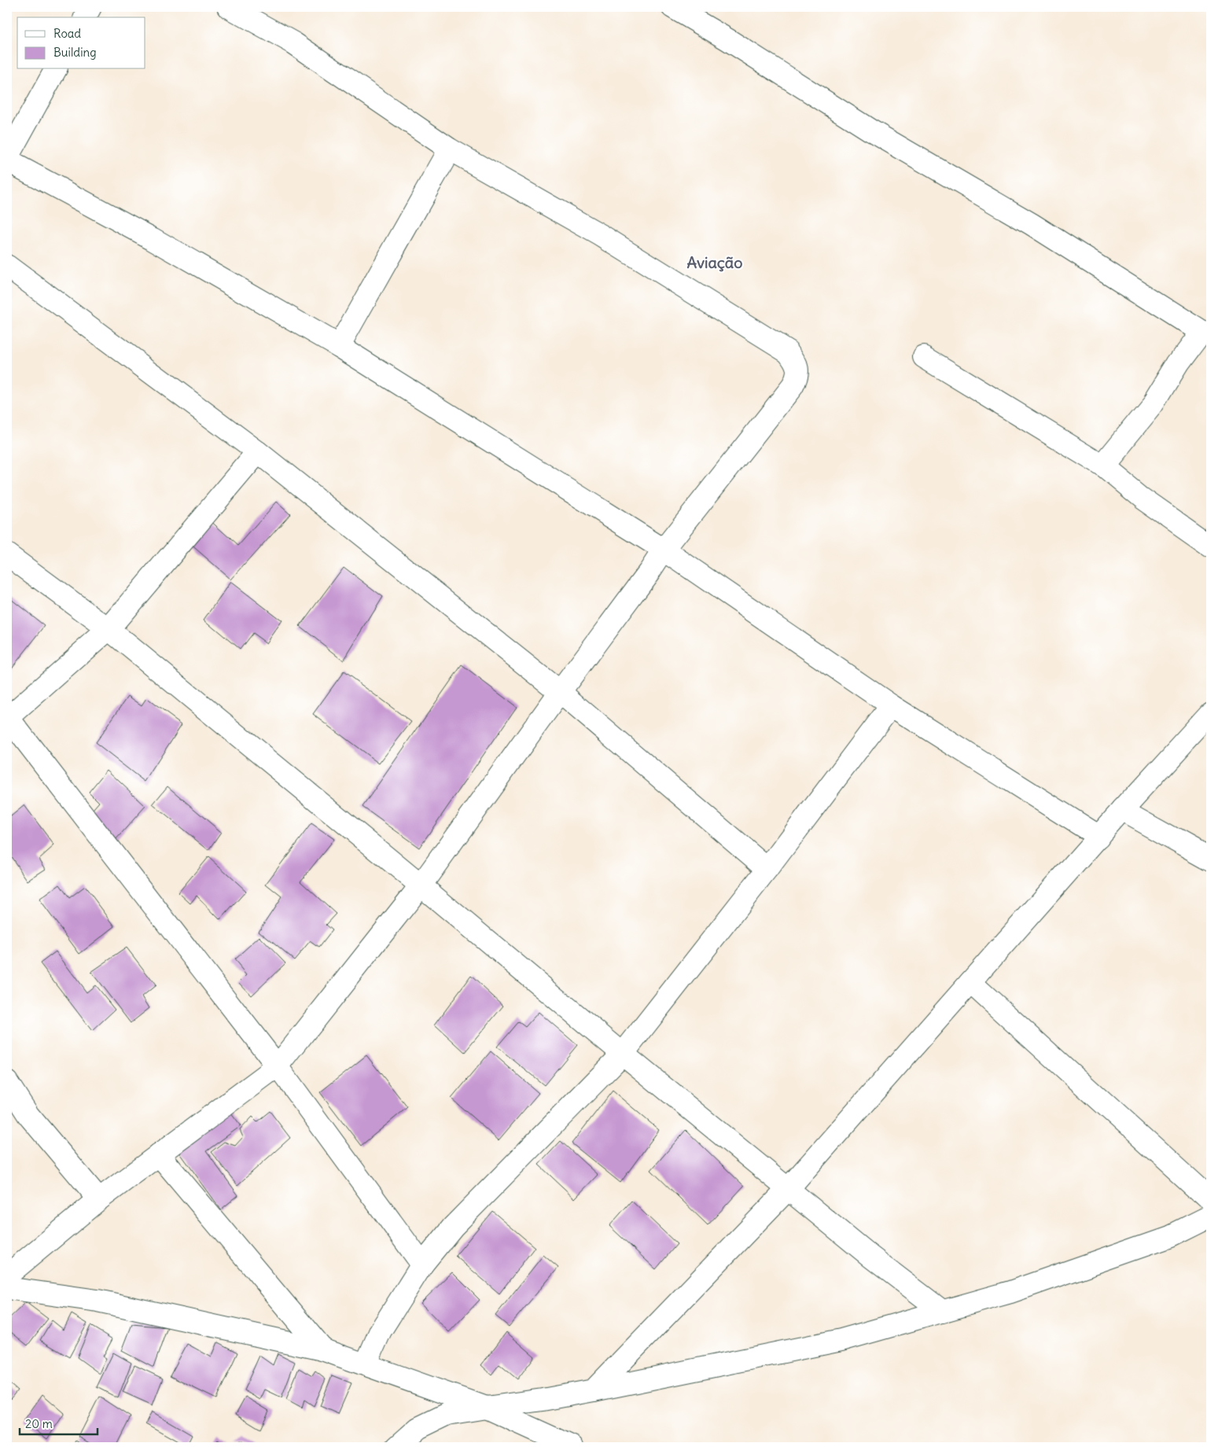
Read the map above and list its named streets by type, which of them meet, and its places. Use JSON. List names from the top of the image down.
{
  "districts": ["Aviação"],
  "legend": ["Road", "Building"],
  "scale_bar": "20 m"
}
